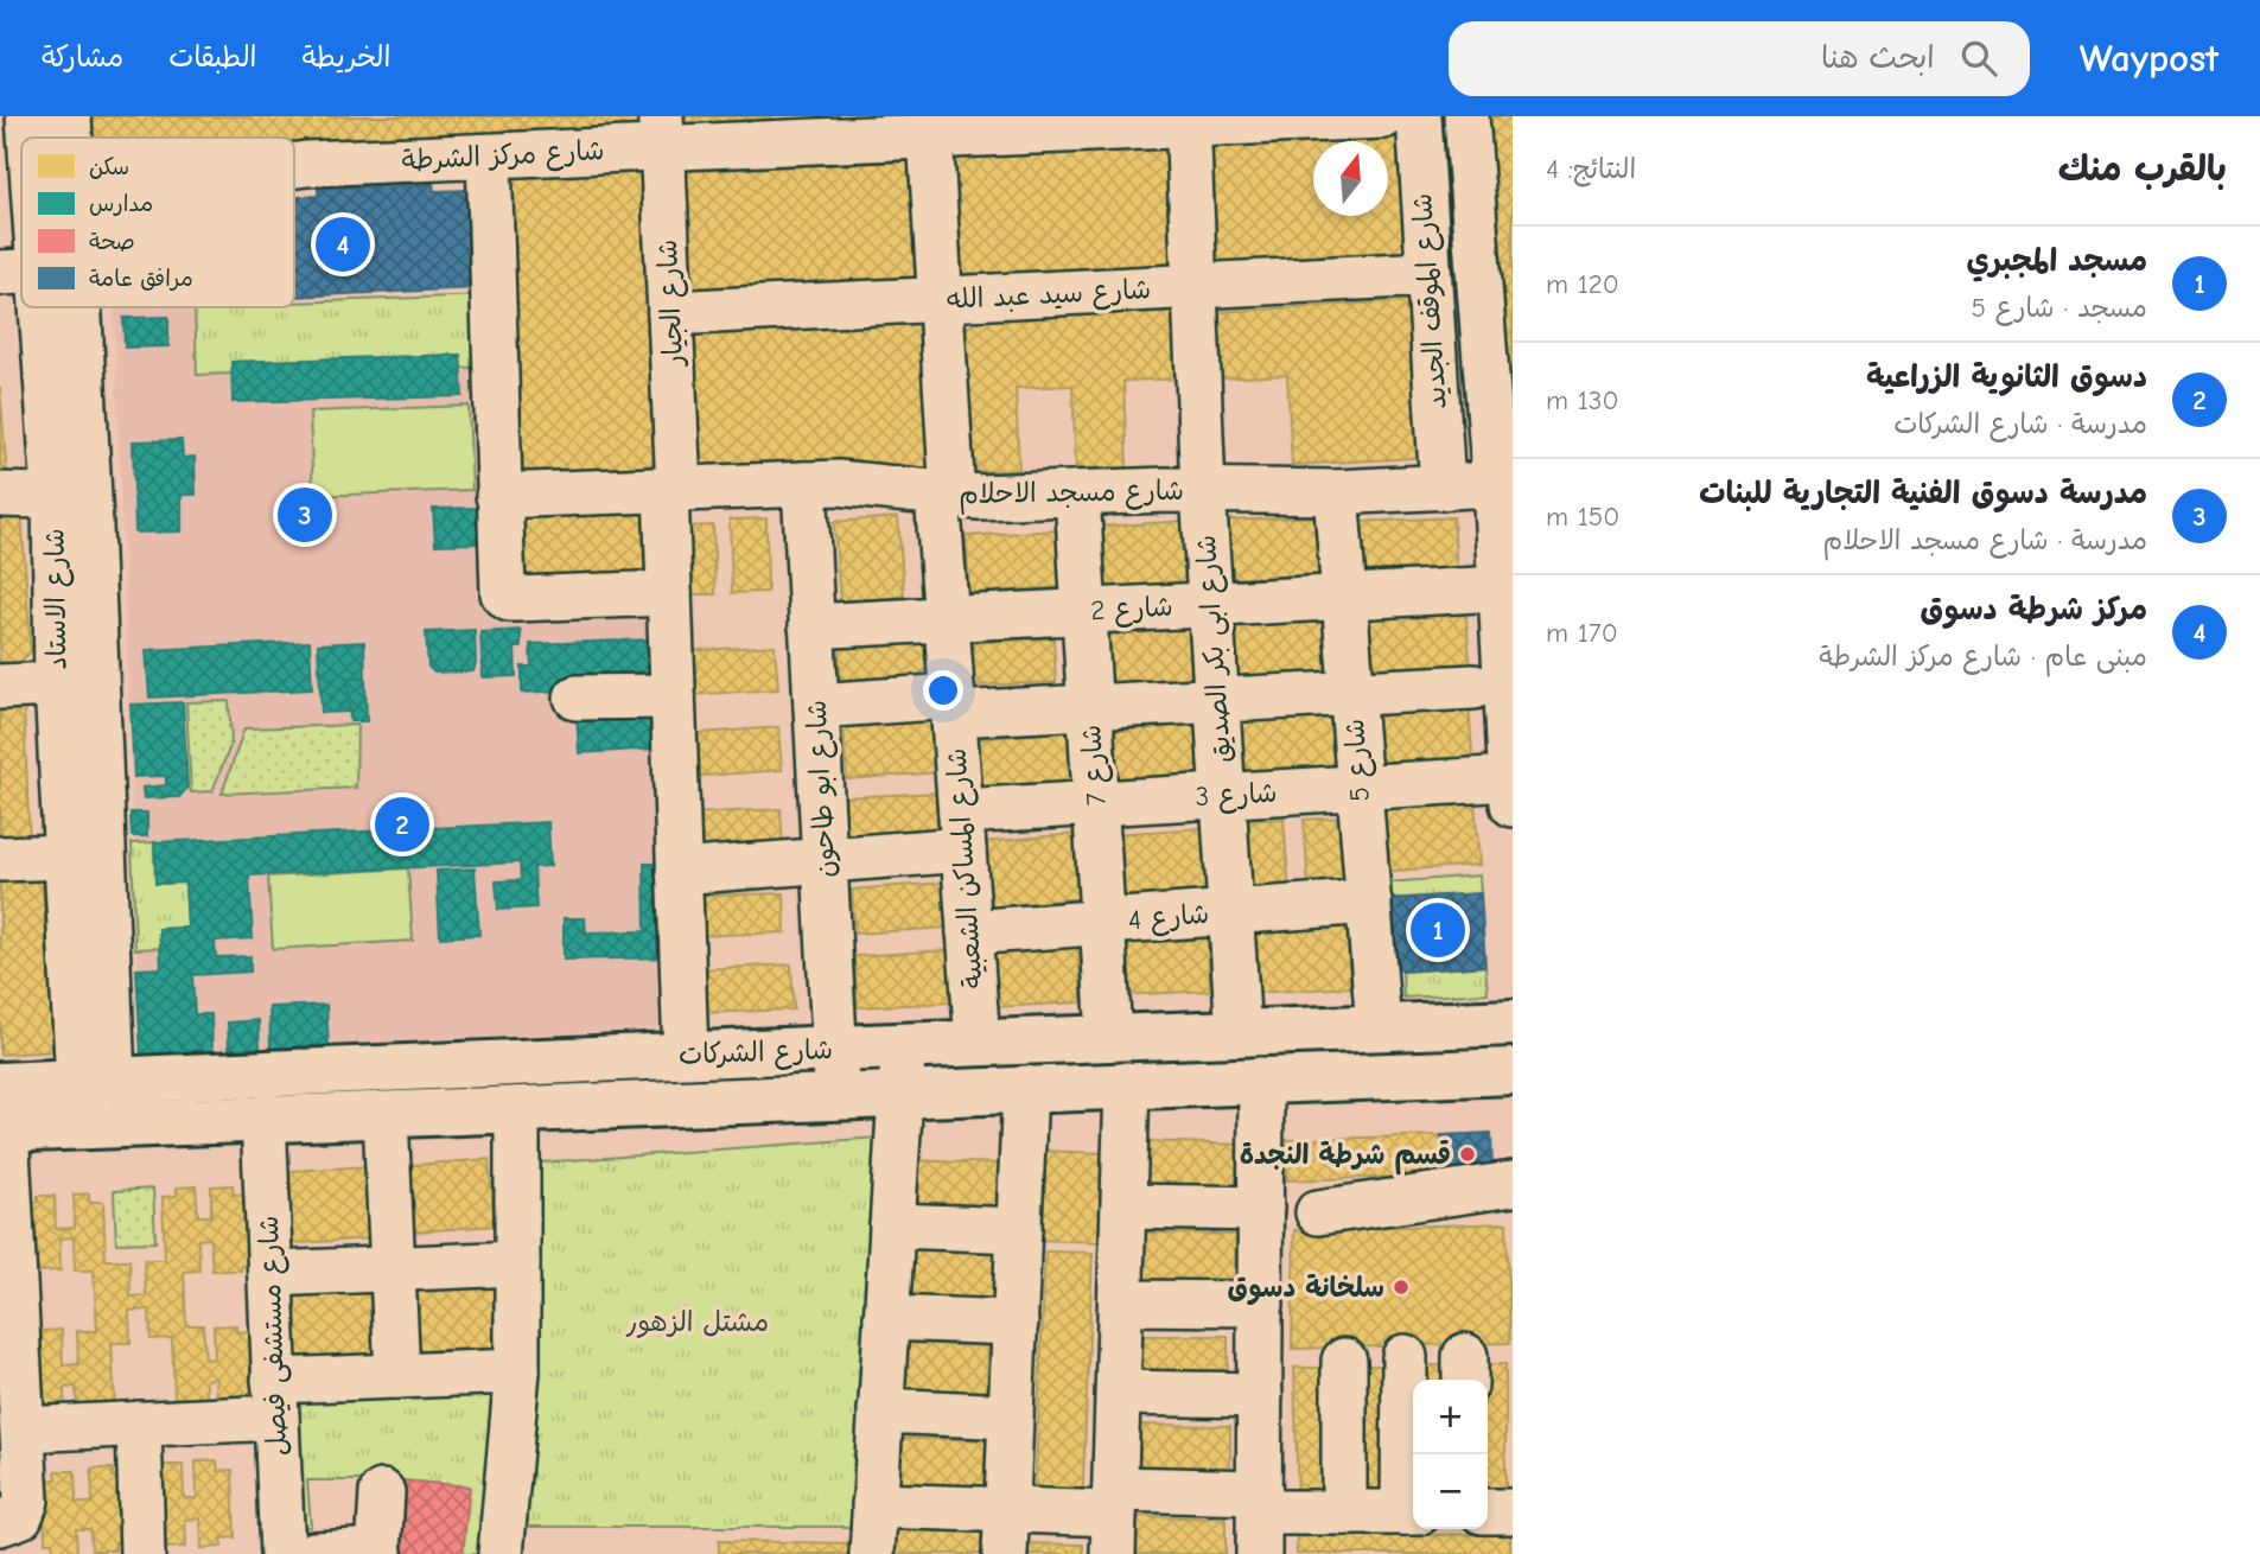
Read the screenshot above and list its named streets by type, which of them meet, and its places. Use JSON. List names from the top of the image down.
{
  "streets": {
    "main road": ["شارع الشركات"],
    "street": [
      "شارع مركز الشرطة",
      "شارع سيد عبد الله",
      "شارع الموقف الجديد",
      "شارع الجيار",
      "شارع مسجد الاحلام",
      "شارع الاستاد",
      "شارع 2",
      "شارع ابى بكر الصديق",
      "شارع 5",
      "شارع 7",
      "شارع ابو طاحون",
      "شارع 3",
      "شارع المساكن الشعبية",
      "شارع 4",
      "شارع مستشفى فيصل"
    ]
  },
  "crossings": [
    ["شارع مركز الشرطة", "شارع الجيار"],
    ["شارع مركز الشرطة", "شارع ابى بكر الصديق"],
    ["شارع مركز الشرطة", "شارع المساكن الشعبية"],
    ["شارع سيد عبد الله", "شارع الموقف الجديد"],
    ["شارع سيد عبد الله", "شارع الجيار"],
    ["شارع سيد عبد الله", "شارع ابى بكر الصديق"],
    ["شارع سيد عبد الله", "شارع المساكن الشعبية"],
    ["شارع الموقف الجديد", "شارع مسجد الاحلام"],
    ["شارع الجيار", "شارع مسجد الاحلام"],
    ["شارع الجيار", "شارع 3"],
    ["شارع الجيار", "شارع الشركات"],
    ["شارع مسجد الاحلام", "شارع ابى بكر الصديق"],
    ["شارع مسجد الاحلام", "شارع 5"],
    ["شارع مسجد الاحلام", "شارع 7"],
    ["شارع مسجد الاحلام", "شارع ابو طاحون"],
    ["شارع مسجد الاحلام", "شارع المساكن الشعبية"],
    ["شارع الاستاد", "شارع الشركات"],
    ["شارع 2", "شارع ابى بكر الصديق"],
    ["شارع 2", "شارع 5"],
    ["شارع 2", "شارع 7"],
    ["شارع 2", "شارع ابو طاحون"],
    ["شارع 2", "شارع المساكن الشعبية"],
    ["شارع ابى بكر الصديق", "شارع 3"],
    ["شارع ابى بكر الصديق", "شارع 4"],
    ["شارع ابى بكر الصديق", "شارع الشركات"],
    ["شارع 5", "شارع 3"],
    ["شارع 5", "شارع 4"],
    ["شارع 5", "شارع الشركات"],
    ["شارع 7", "شارع 3"],
    ["شارع 7", "شارع 4"],
    ["شارع 7", "شارع الشركات"],
    ["شارع ابو طاحون", "شارع 3"],
    ["شارع ابو طاحون", "شارع الشركات"],
    ["شارع 3", "شارع المساكن الشعبية"],
    ["شارع المساكن الشعبية", "شارع 4"],
    ["شارع المساكن الشعبية", "شارع الشركات"],
    ["شارع الشركات", "شارع مستشفى فيصل"]
  ],
  "parks": ["مشتل الزهور"],
  "places": ["قسم شرطة النجدة", "سلخانة دسوق"],
  "legend": [
    "سكن",
    "مدارس",
    "صحة",
    "مرافق عامة"
  ],
  "north": "top",
  "page": {
    "header": "Waypost",
    "search": "ابحث هنا",
    "nav": ["الخريطة", "الطبقات", "مشاركة"],
    "heading": ["بالقرب منك", "النتائج: 4"],
    "pins": [
      "4",
      "3",
      "2",
      "1"
    ],
    "list": [
      {
        "mark": "1",
        "name": "مسجد المجبري",
        "note": "مسجد · شارع 5",
        "value": "120 m"
      },
      {
        "mark": "2",
        "name": "دسوق الثانوية الزراعية",
        "note": "مدرسة · شارع الشركات",
        "value": "130 m"
      },
      {
        "mark": "3",
        "name": "مدرسة دسوق الفنية التجارية للبنات",
        "note": "مدرسة · شارع مسجد الاحلام",
        "value": "150 m"
      },
      {
        "mark": "4",
        "name": "مركز شرطة دسوق",
        "note": "مبنى عام · شارع مركز الشرطة",
        "value": "170 m"
      }
    ],
    "map_buttons": ["+", "−"]
  }
}
